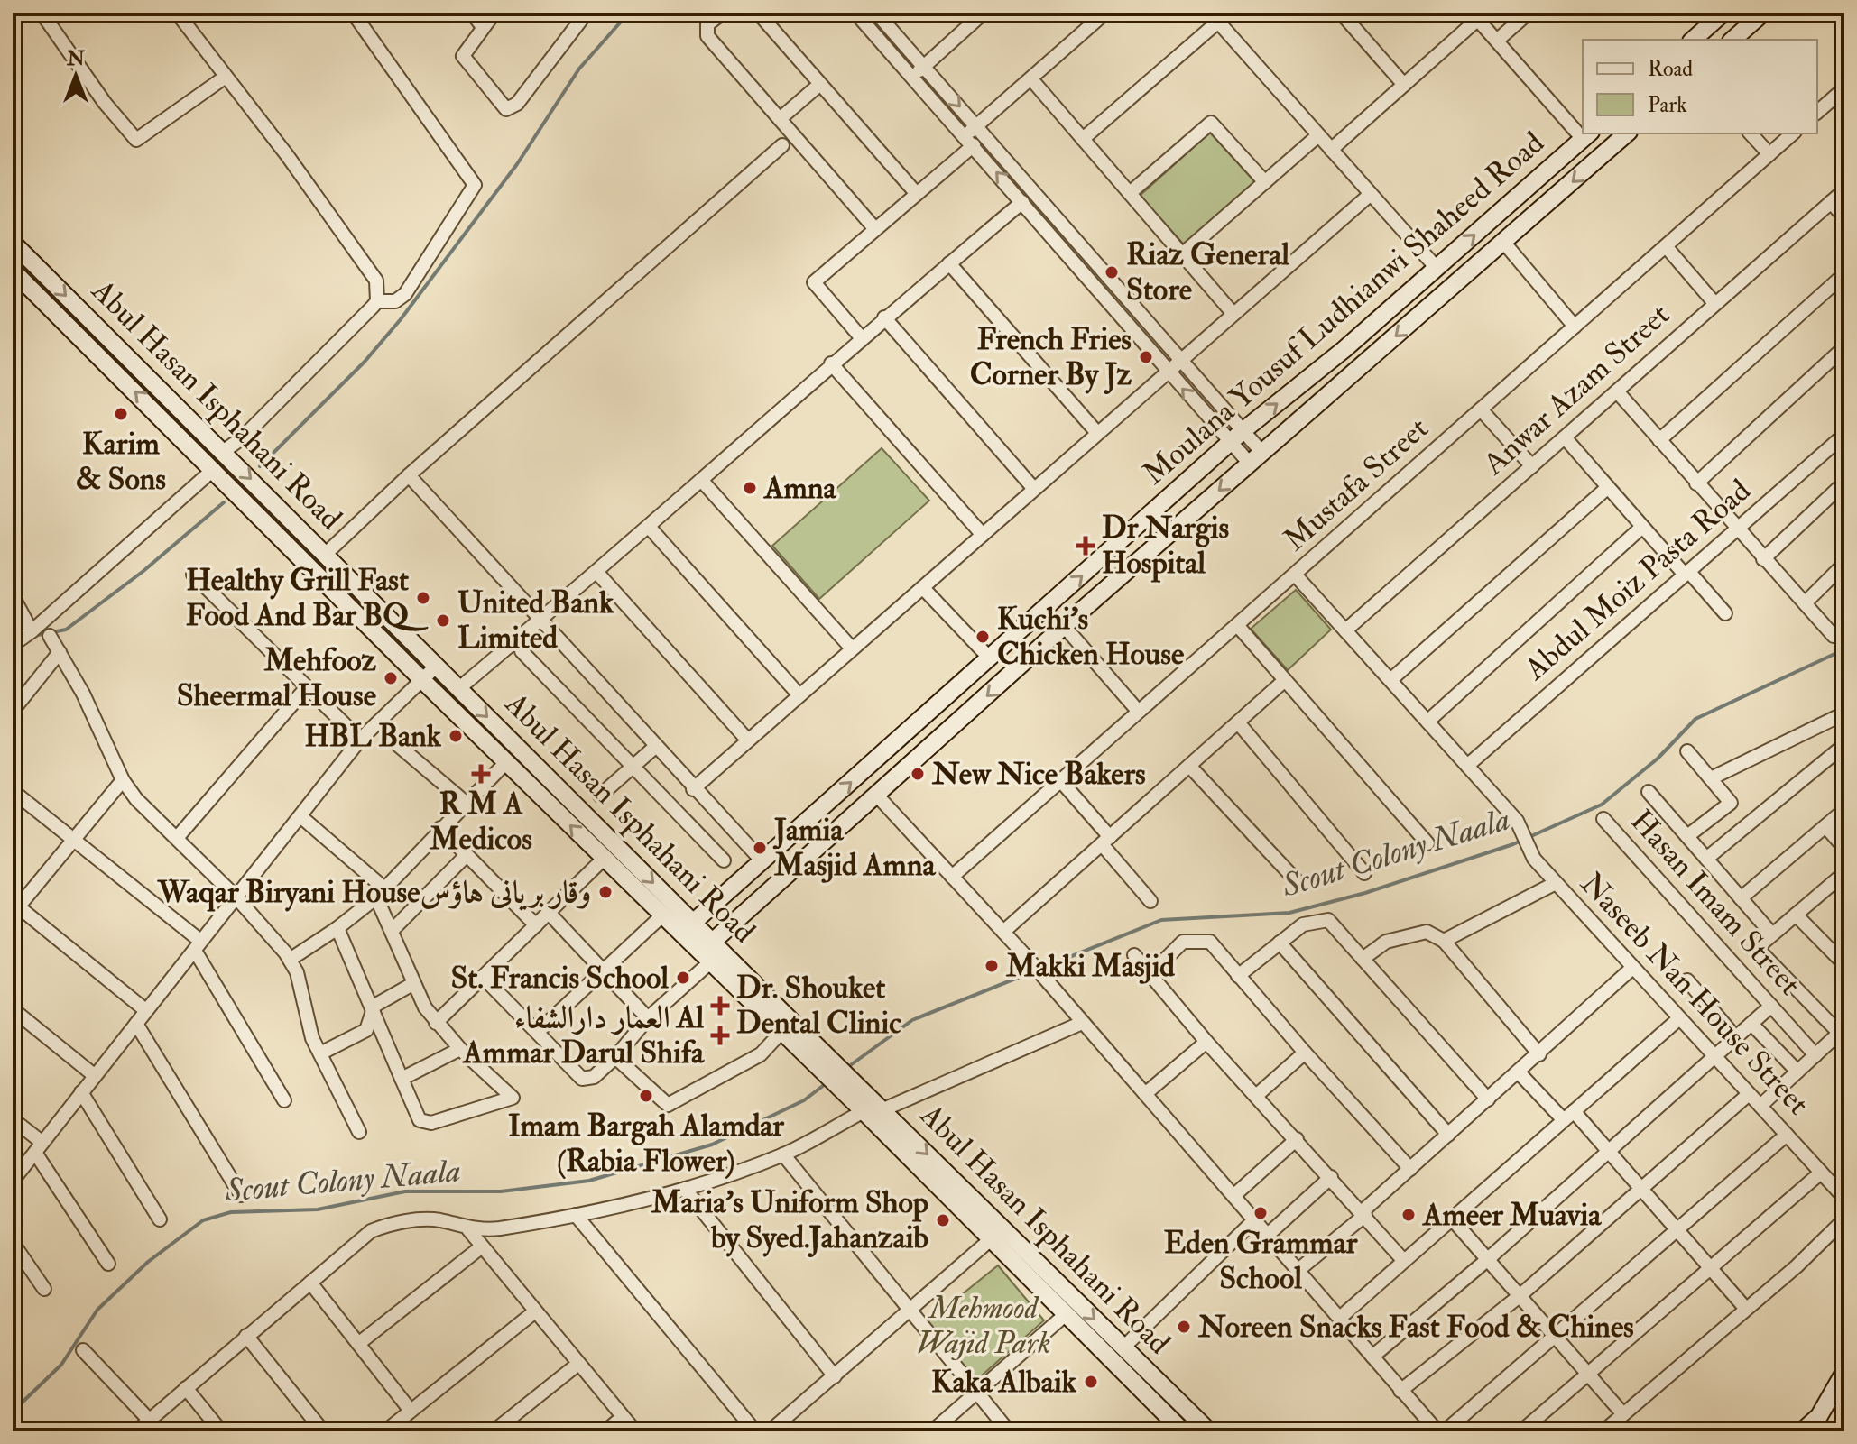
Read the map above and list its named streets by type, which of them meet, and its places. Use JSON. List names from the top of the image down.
{
  "streets": {
    "main road": ["Moulana Yousuf Ludhianwi Shaheed Road", "Abul Hasan Isphahani Road"],
    "street": [
      "Аnwar Azam Street",
      "Mustafa Street",
      "Abdul Moiz Pasta Road",
      "Hasan Imam Street",
      "Naseeb Nan House Street"
    ]
  },
  "crossings": [
    ["Moulana Yousuf Ludhianwi Shaheed Road", "Abul Hasan Isphahani Road"],
    ["Аnwar Azam Street", "Naseeb Nan House Street"],
    ["Mustafa Street", "Naseeb Nan House Street"],
    ["Abdul Moiz Pasta Road", "Naseeb Nan House Street"]
  ],
  "water": ["Scout Colony Naala"],
  "parks": ["Mehmood Wajid Park"],
  "places": {
    "other": [
      "Riaz General Store",
      "French Fries Corner By Jz",
      "Karim & Sons",
      "Amna",
      "Healthy Grill Fast Food And Bar BQ",
      "United Bank Limited",
      "Kuchi’s Chicken House",
      "Mehfooz Sheermal House",
      "HBL Bank",
      "New Nice Bakers",
      "Jamia Masjid Amna",
      "Waqar Biryani Houseوقار بریانی ہاؤس",
      "Makki Masjid",
      "St. Francis School",
      "Imam Bargah Alamdar (Rabia Flower)",
      "Eden Grammar School",
      "Ameer Muavia",
      "Maria's Uniform Shop by Syed.Jahanzaib",
      "Noreen Snacks Fast Food & Chines",
      "Kaka Albaik"
    ],
    "health": [
      "Dr Nargis Hospital",
      "R M A Medicos",
      "Dr. Shouket Dental Clinic",
      "العمار دارالشفاء Al Ammar Darul Shifa"
    ]
  },
  "legend": ["Road", "Park"],
  "north": "top"
}
